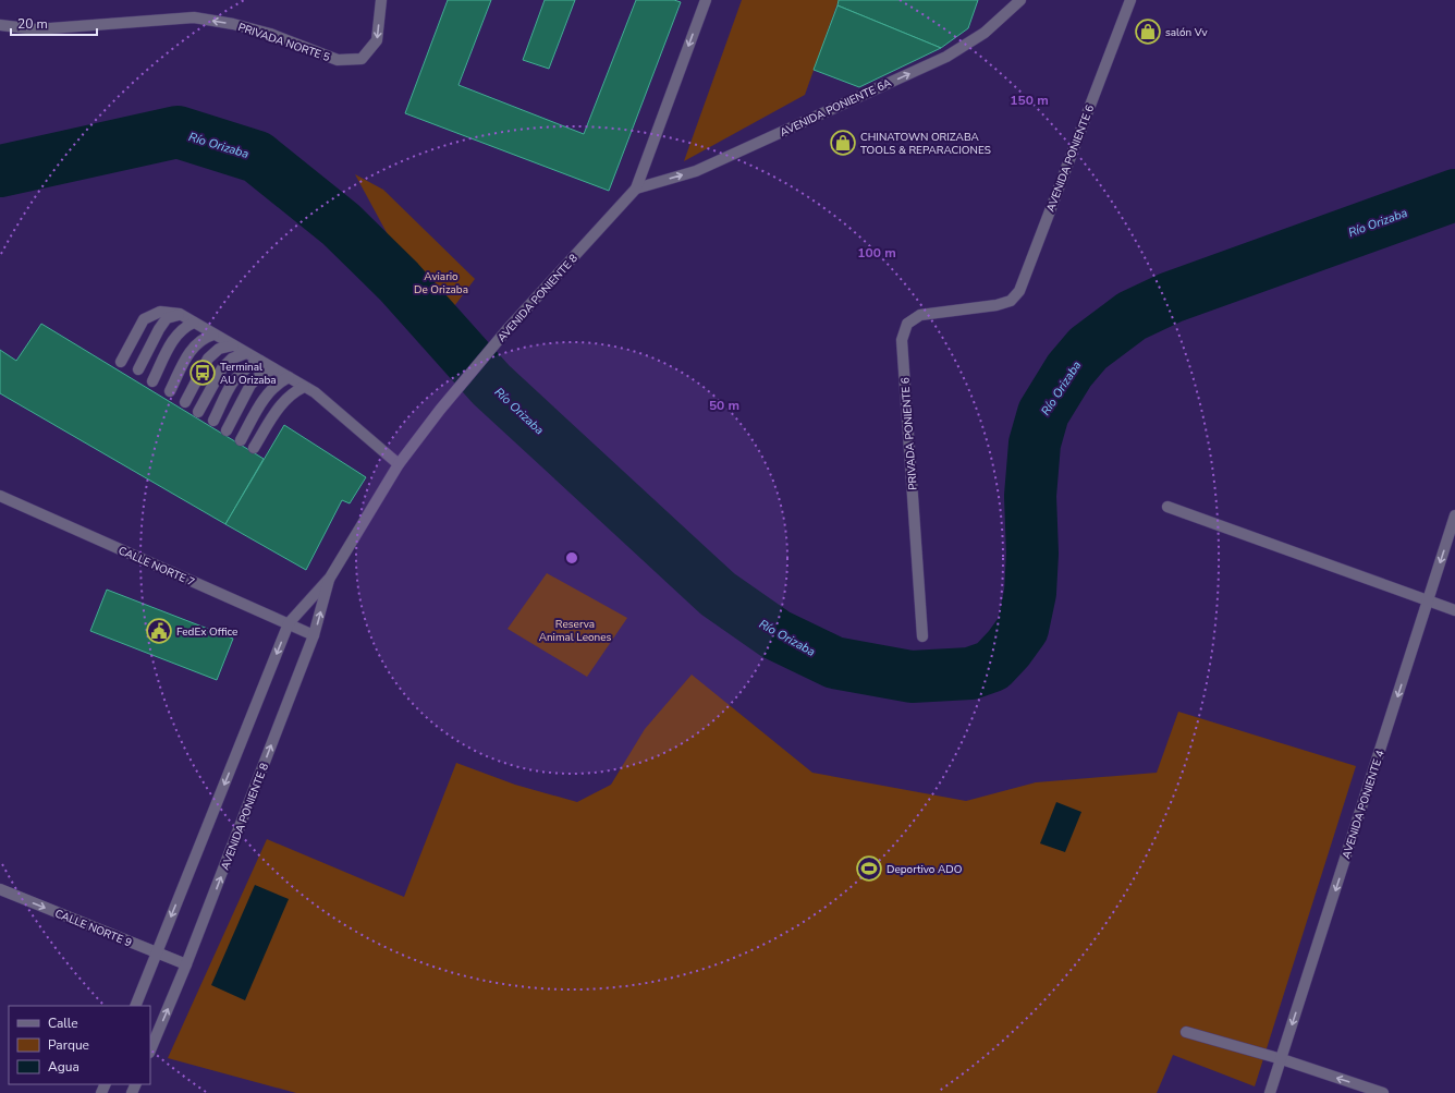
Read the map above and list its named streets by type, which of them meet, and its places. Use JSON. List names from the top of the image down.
{
  "streets": {
    "street": [
      "PRIVADA NORTE 5",
      "AVENIDA PONIENTE 6A",
      "AVENIDA PONIENTE 6",
      "AVENIDA PONIENTE 8",
      "PRIVADA PONIENTE 6",
      "CALLE NORTE 7",
      "AVENIDA PONIENTE 4",
      "CALLE NORTE 9"
    ]
  },
  "crossings": [
    ["AVENIDA PONIENTE 6A", "AVENIDA PONIENTE 8"],
    ["AVENIDA PONIENTE 6", "PRIVADA PONIENTE 6"],
    ["AVENIDA PONIENTE 8", "CALLE NORTE 7"],
    ["AVENIDA PONIENTE 8", "CALLE NORTE 9"]
  ],
  "one_way": [
    "PRIVADA NORTE 5",
    "AVENIDA PONIENTE 6A",
    "AVENIDA PONIENTE 4",
    "CALLE NORTE 9"
  ],
  "water": ["Río Orizaba"],
  "parks": ["Aviario De Orizaba", "Reserva Animal Leones"],
  "places": {
    "shop": ["salón Vv", "CHINATOWN ORIZABA TOOLS & REPARACIONES"],
    "bus stop": ["Terminal AU Orizaba"],
    "public building": ["FedEx Office"],
    "sports": ["Deportivo ADO"]
  },
  "legend": ["Calle", "Parque", "Agua"],
  "scale_bar": "20 m",
  "rings": ["150 m", "100 m", "50 m"]
}
